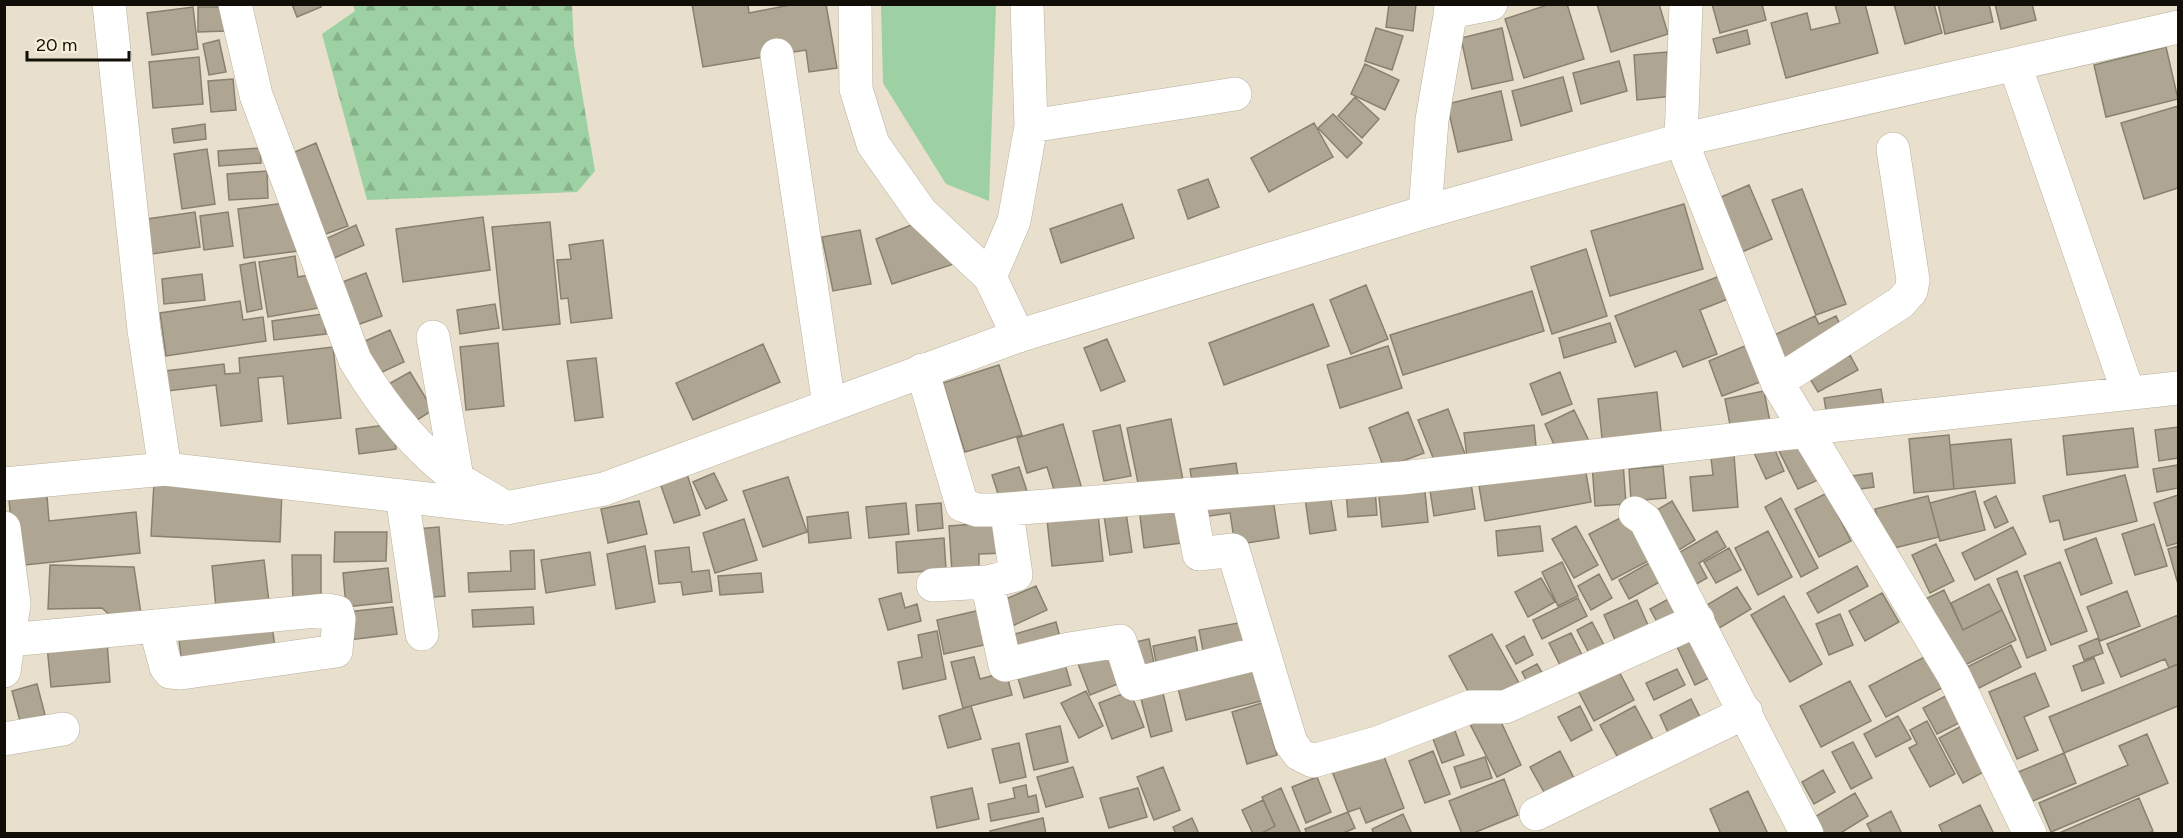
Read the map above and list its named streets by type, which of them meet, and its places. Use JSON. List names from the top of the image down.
{
  "scale_bar": "20 m"
}
